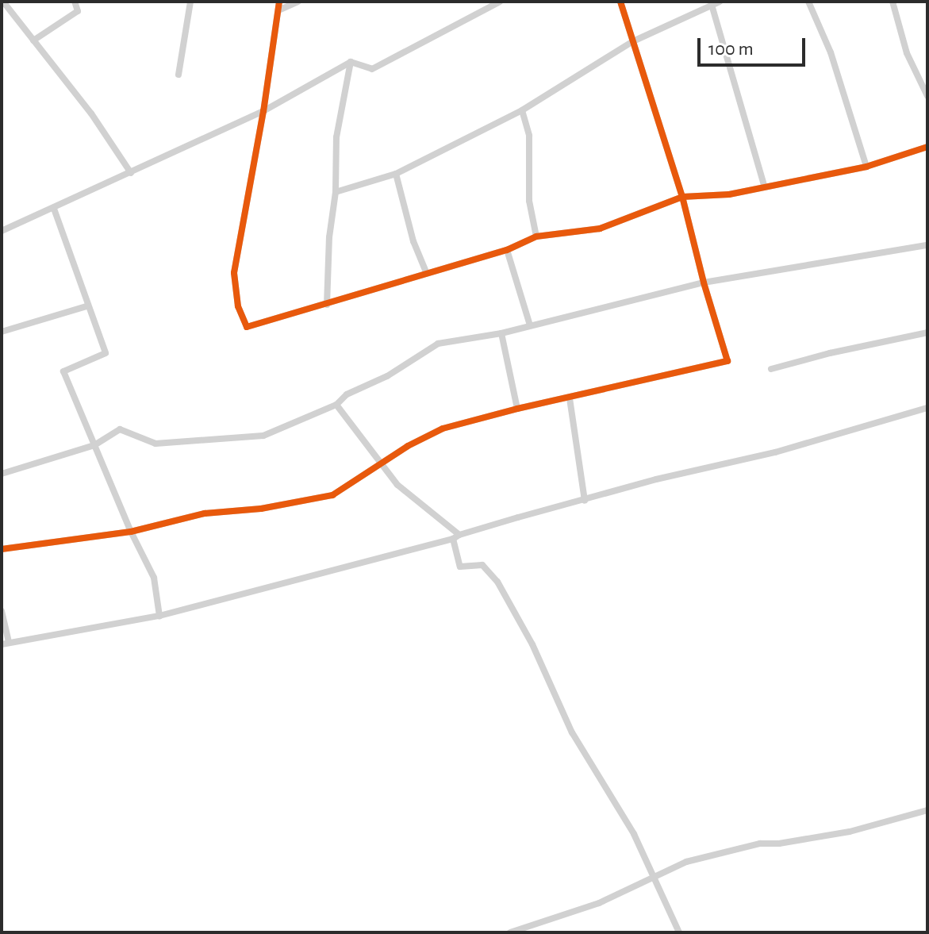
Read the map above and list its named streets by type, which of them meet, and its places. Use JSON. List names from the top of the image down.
{
  "scale_bar": "100 m"
}
